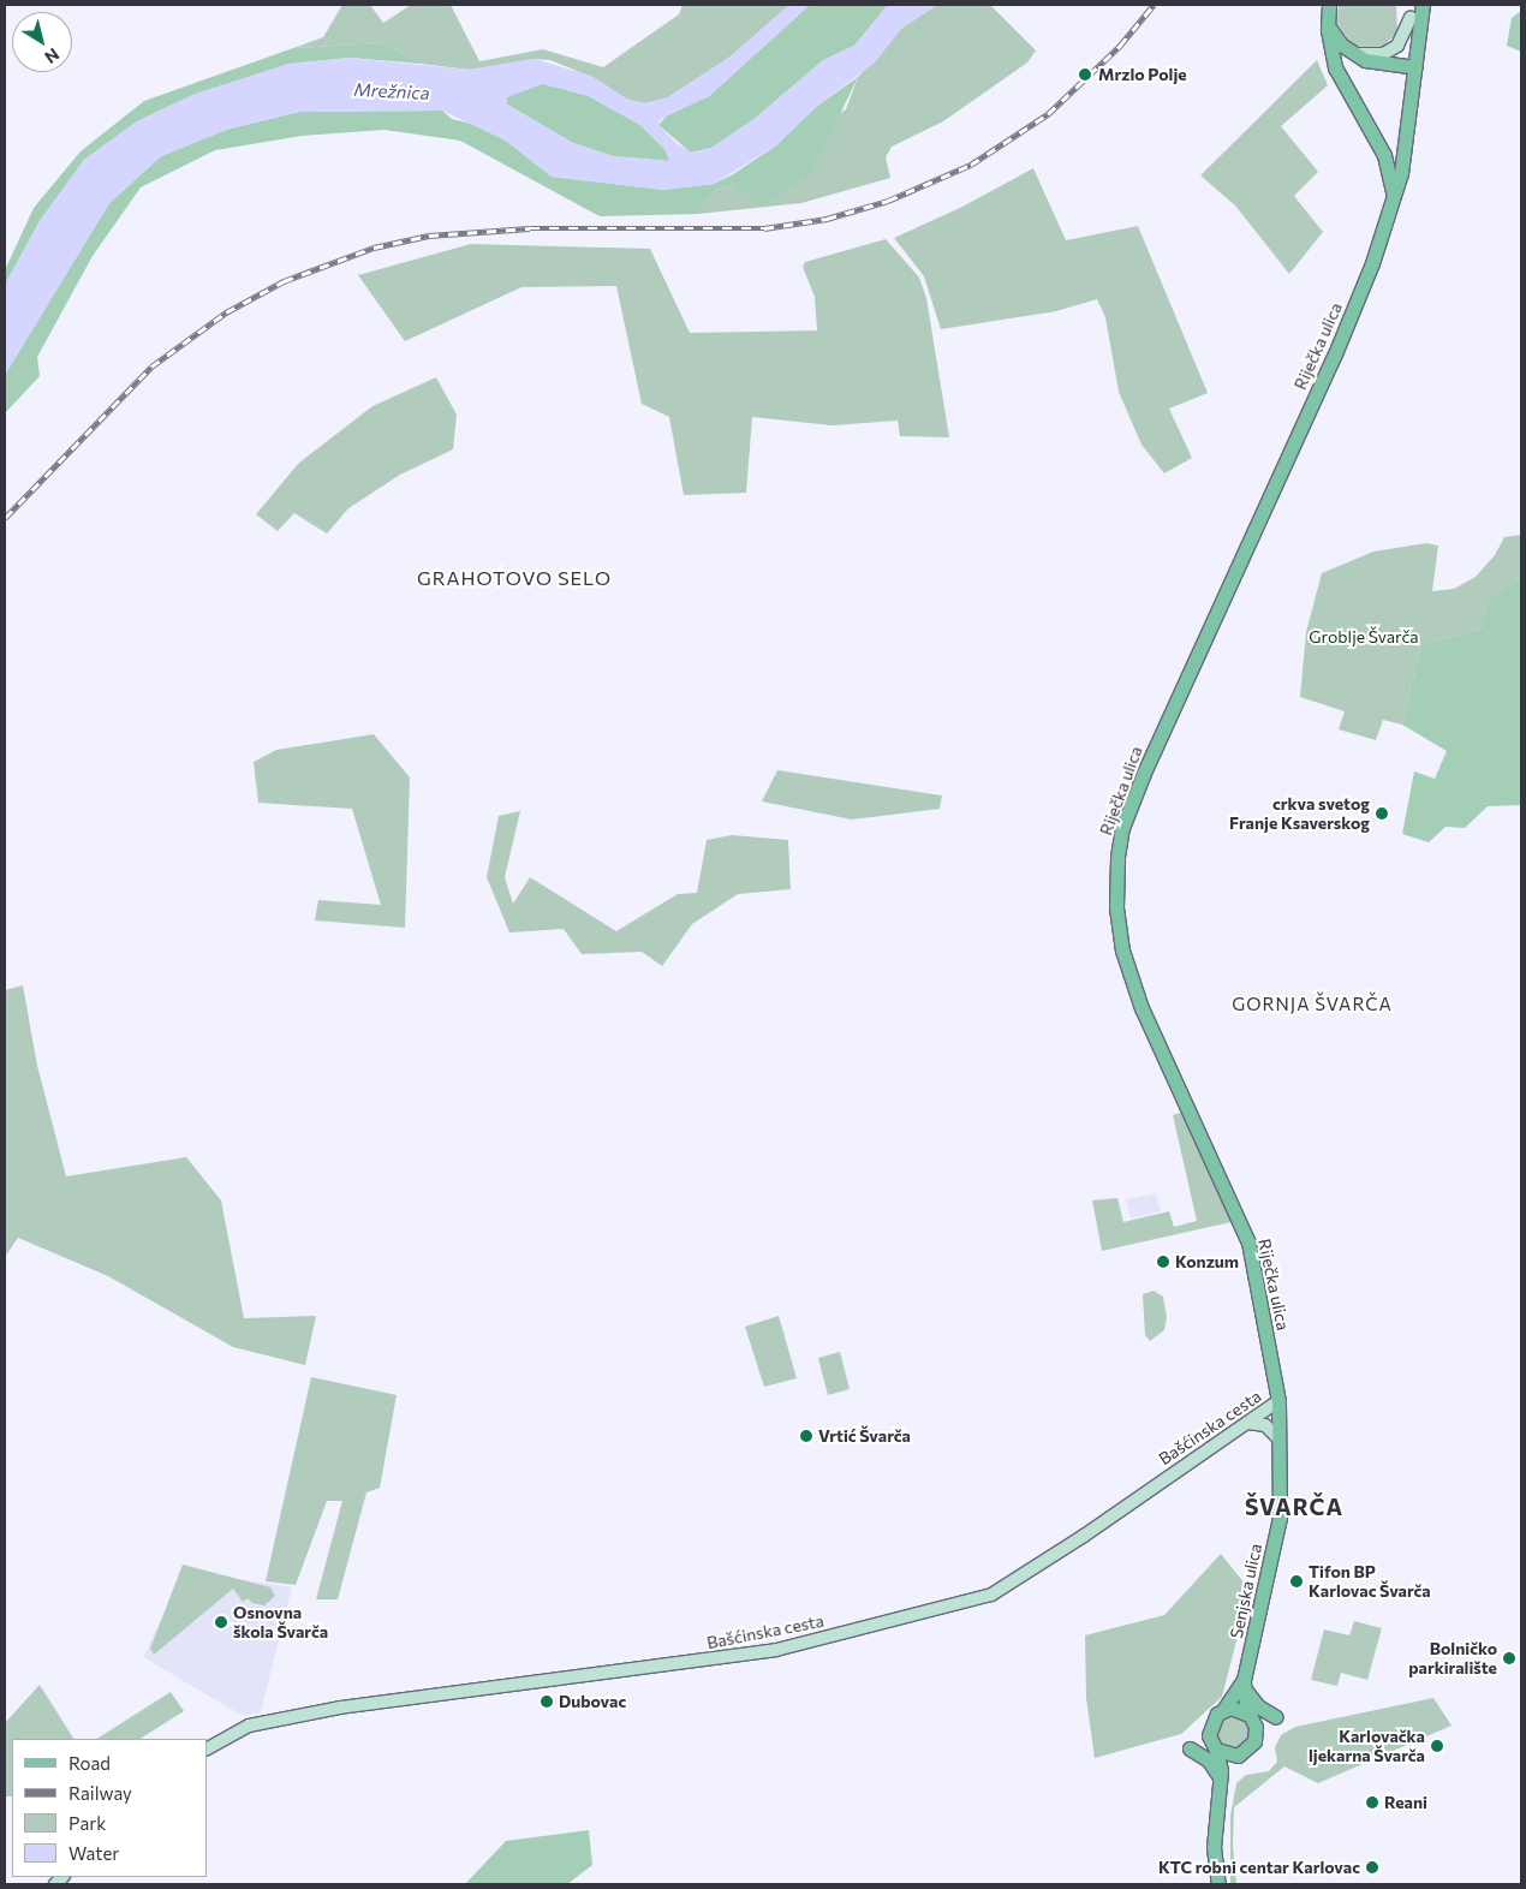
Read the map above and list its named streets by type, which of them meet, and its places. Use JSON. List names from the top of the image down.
{
  "streets": {
    "main road": ["Riječka ulica", "Senjska ulica"],
    "street": ["Bašćinska cesta"]
  },
  "crossings": [
    ["Riječka ulica", "Bašćinska cesta"],
    ["Riječka ulica", "Senjska ulica"],
    ["Bašćinska cesta", "Senjska ulica"]
  ],
  "districts": ["GRAHOTOVO SELO", "GORNJA ŠVARČA", "ŠVARČA"],
  "water": ["Mrežnica"],
  "parks": ["Groblje Švarča"],
  "places": [
    "Mrzlo Polje",
    "crkva svetog Franje Ksaverskog",
    "Konzum",
    "Vrtić Švarča",
    "Tifon BP Karlovac Švarča",
    "Osnovna škola Švarča",
    "Bolničko parkiralište",
    "Dubovac",
    "Karlovačka ljekarna Švarča",
    "Reani",
    "KTC robni centar Karlovac"
  ],
  "legend": [
    "Road",
    "Railway",
    "Park",
    "Water"
  ],
  "north": "bottom right"
}
